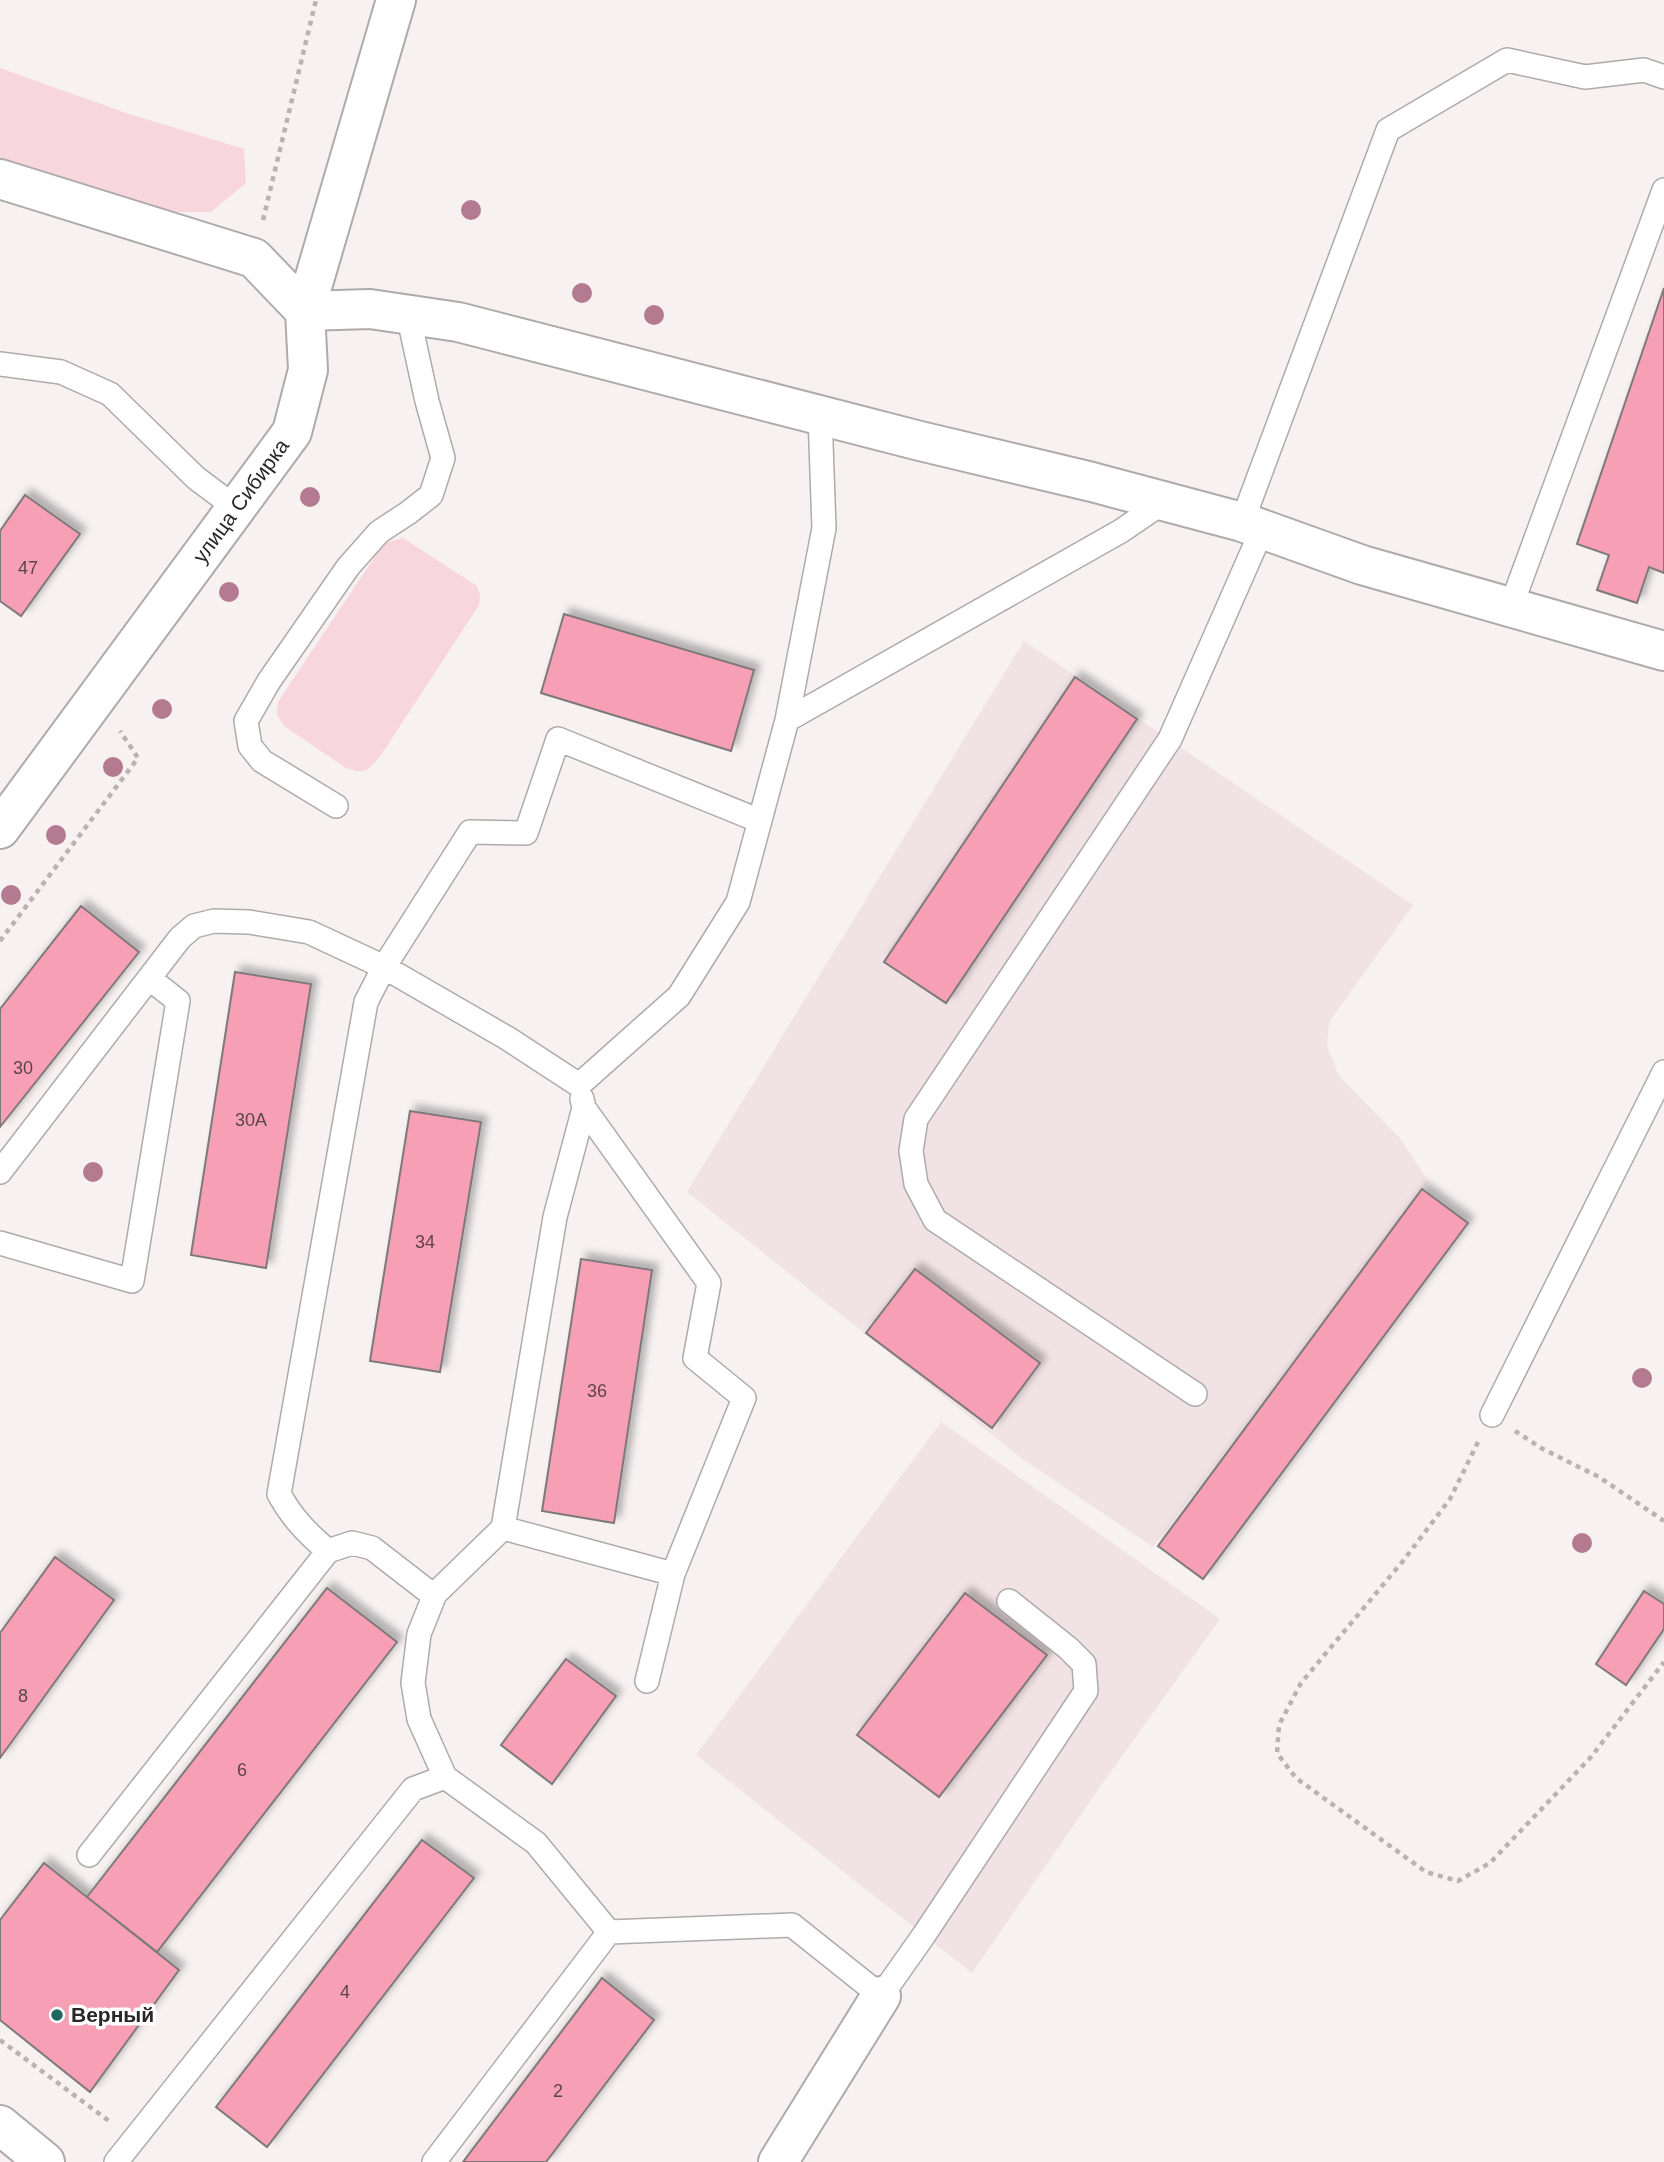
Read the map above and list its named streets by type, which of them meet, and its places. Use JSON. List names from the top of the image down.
{
  "streets": {
    "street": ["улица Сибирка"]
  },
  "places": ["Верный"],
  "house_numbers": [
    "47",
    "30",
    "30А",
    "34",
    "36",
    "8",
    "6",
    "4",
    "2"
  ]
}
